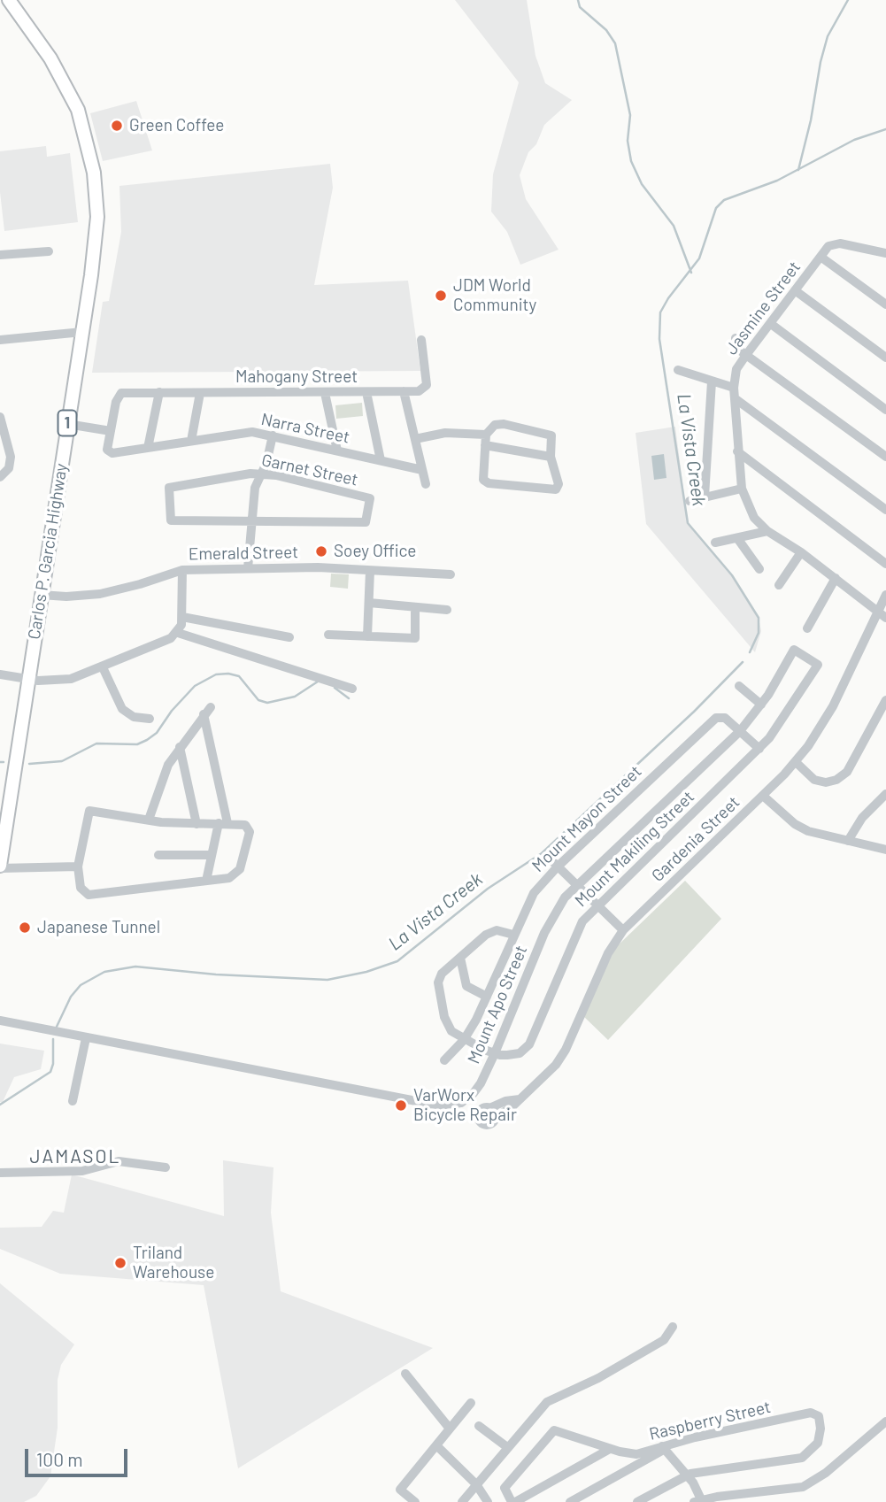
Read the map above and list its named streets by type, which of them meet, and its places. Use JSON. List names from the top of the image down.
{
  "streets": {
    "highway": ["1", "Carlos P. Garcia Highway"],
    "street": [
      "Jasmine Street",
      "Mahogany Street",
      "Narra Street",
      "Garnet Street",
      "Emerald Street",
      "Mount Mayon Street",
      "Gardenia Street",
      "Mount Makiling Street",
      "Mount Apo Street",
      "Raspberry Street"
    ]
  },
  "crossings": [
    ["Mahogany Street", "Narra Street"],
    ["Carlos P. Garcia Highway", "Emerald Street"],
    ["Mount Mayon Street", "Mount Apo Street"],
    ["Mount Makiling Street", "Mount Apo Street"]
  ],
  "districts": ["JAMASOL"],
  "water": ["La Vista Creek"],
  "places": [
    "Green Coffee",
    "JDM World Community",
    "Soey Office",
    "Japanese Tunnel",
    "VarWorx Bicycle Repair",
    "Triland Warehouse"
  ],
  "scale_bar": "100 m"
}
